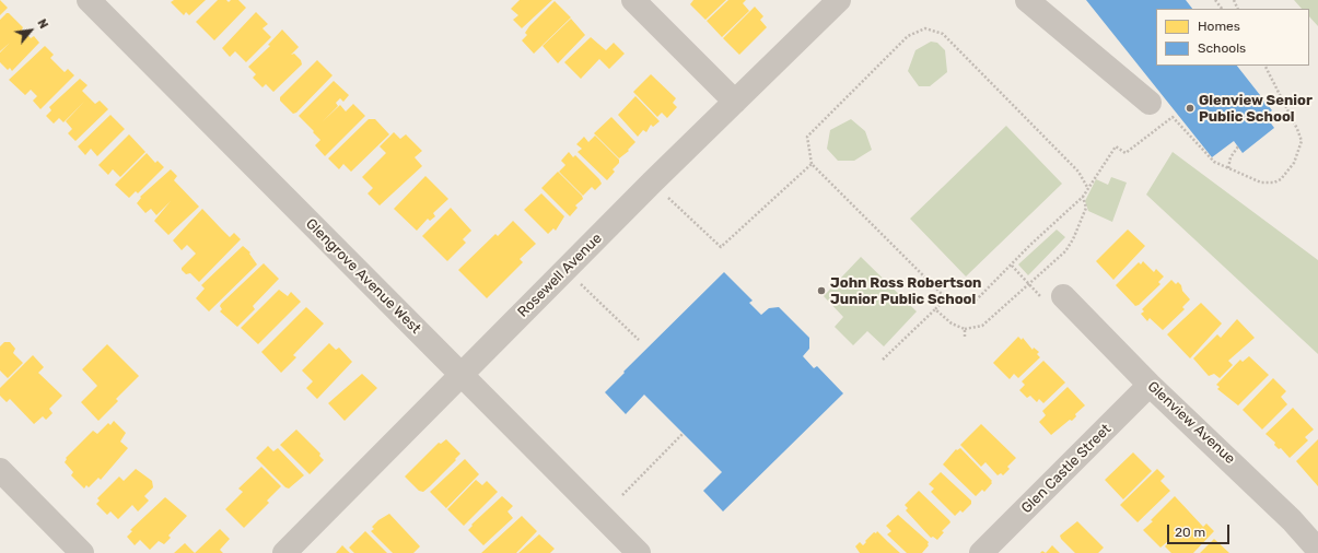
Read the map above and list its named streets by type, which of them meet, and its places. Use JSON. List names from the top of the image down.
{
  "streets": {
    "street": [
      "Rosewell Avenue",
      "Glengrove Avenue West",
      "Glenview Avenue",
      "Glen Castle Street"
    ]
  },
  "crossings": [
    ["Rosewell Avenue", "Glengrove Avenue West"],
    ["Glenview Avenue", "Glen Castle Street"]
  ],
  "places": ["Glenview Senior Public School", "John Ross Robertson Junior Public School"],
  "legend": ["Homes", "Schools"],
  "scale_bar": "20 m",
  "north": "top right"
}
